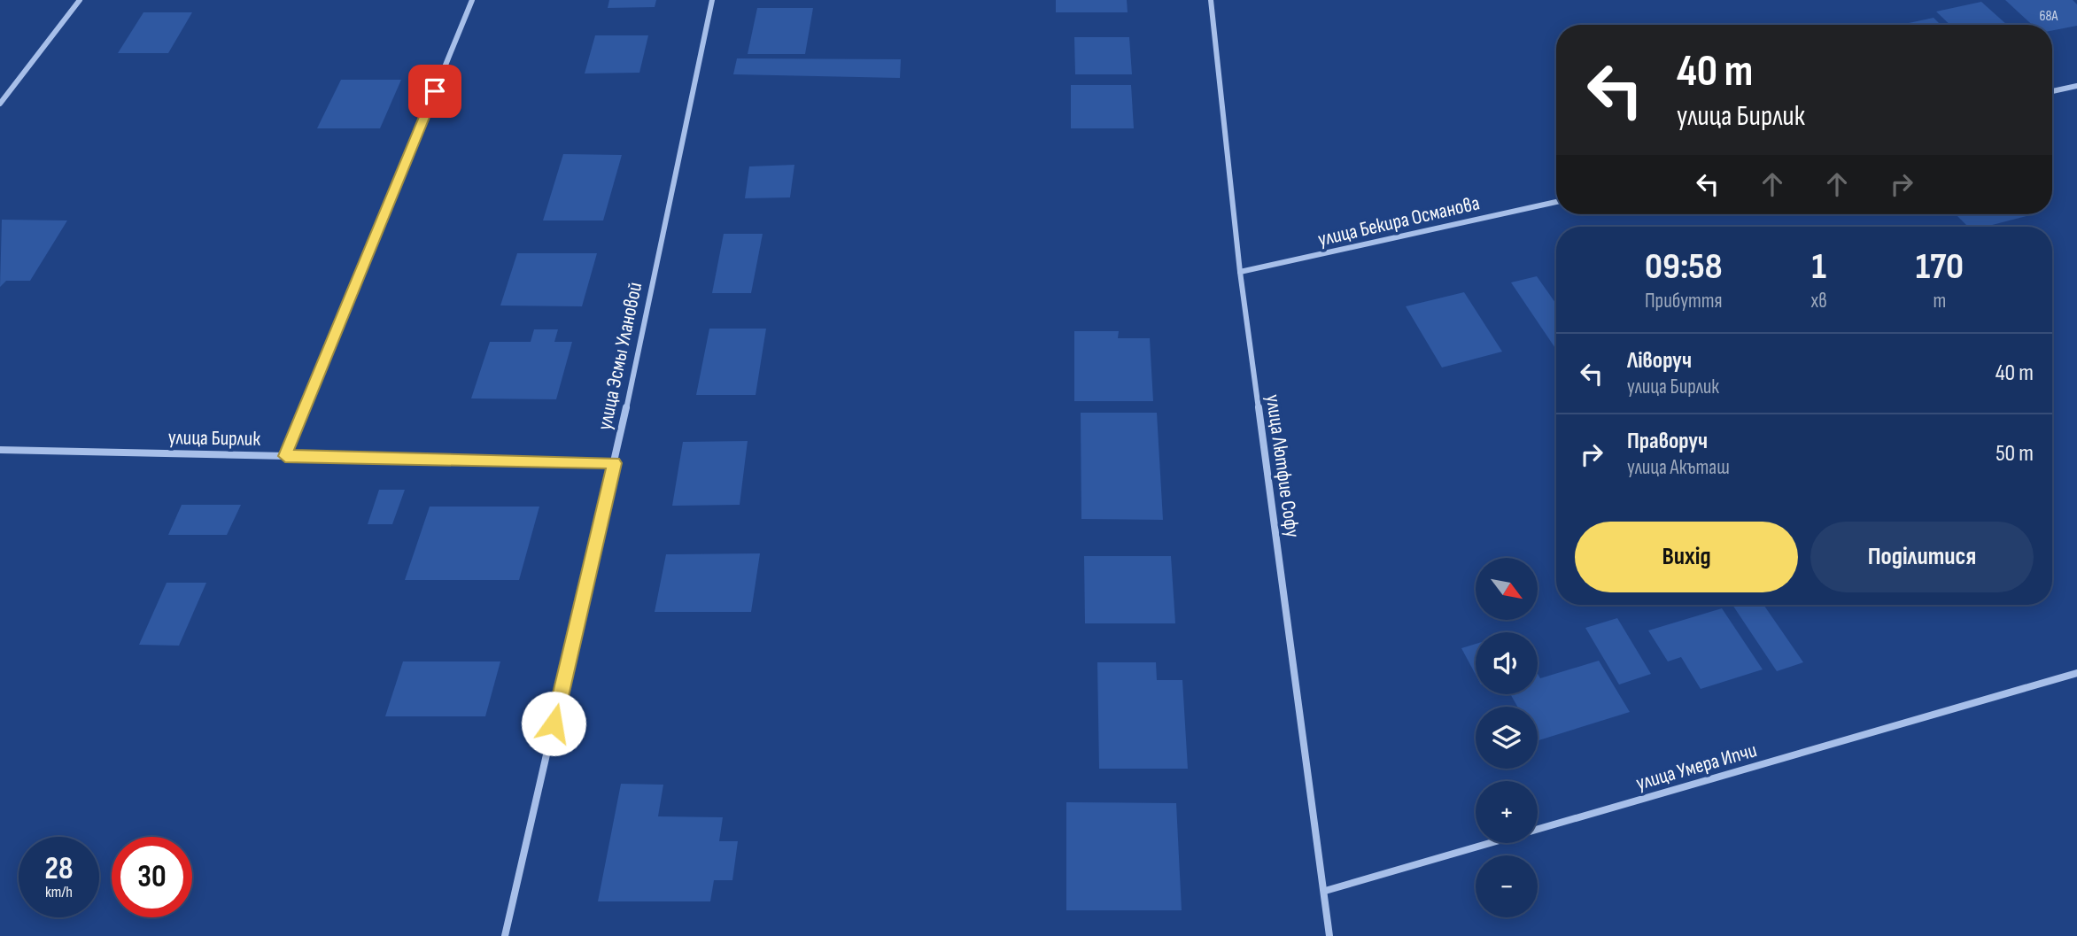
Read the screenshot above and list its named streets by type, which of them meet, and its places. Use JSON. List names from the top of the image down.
{
  "streets": {
    "street": [
      "улица Бекира Османова",
      "улица Эсмы Улановой",
      "улица Бирлик",
      "улица Лютфие Софу",
      "улица Умера Ипчи"
    ]
  },
  "crossings": [
    ["улица Бекира Османова", "улица Лютфие Софу"],
    ["улица Эсмы Улановой", "улица Бирлик"],
    ["улица Лютфие Софу", "улица Умера Ипчи"]
  ],
  "house_numbers": ["68А"],
  "north": "bottom right",
  "page": {
    "turn": ["40 m", "улица Бирлик"],
    "eta": [
      "09:58",
      "Прибуття",
      "1",
      "хв",
      "170",
      "m"
    ],
    "list": [
      {
        "name": "Ліворуч",
        "note": "улица Бирлик",
        "value": "40 m"
      },
      {
        "name": "Праворуч",
        "note": "улица Акъташ",
        "value": "50 m"
      }
    ],
    "buttons": ["Вихід", "Поділитися"],
    "map_buttons": ["+", "−"],
    "speed": "28 km/h",
    "limit": "30"
  }
}
